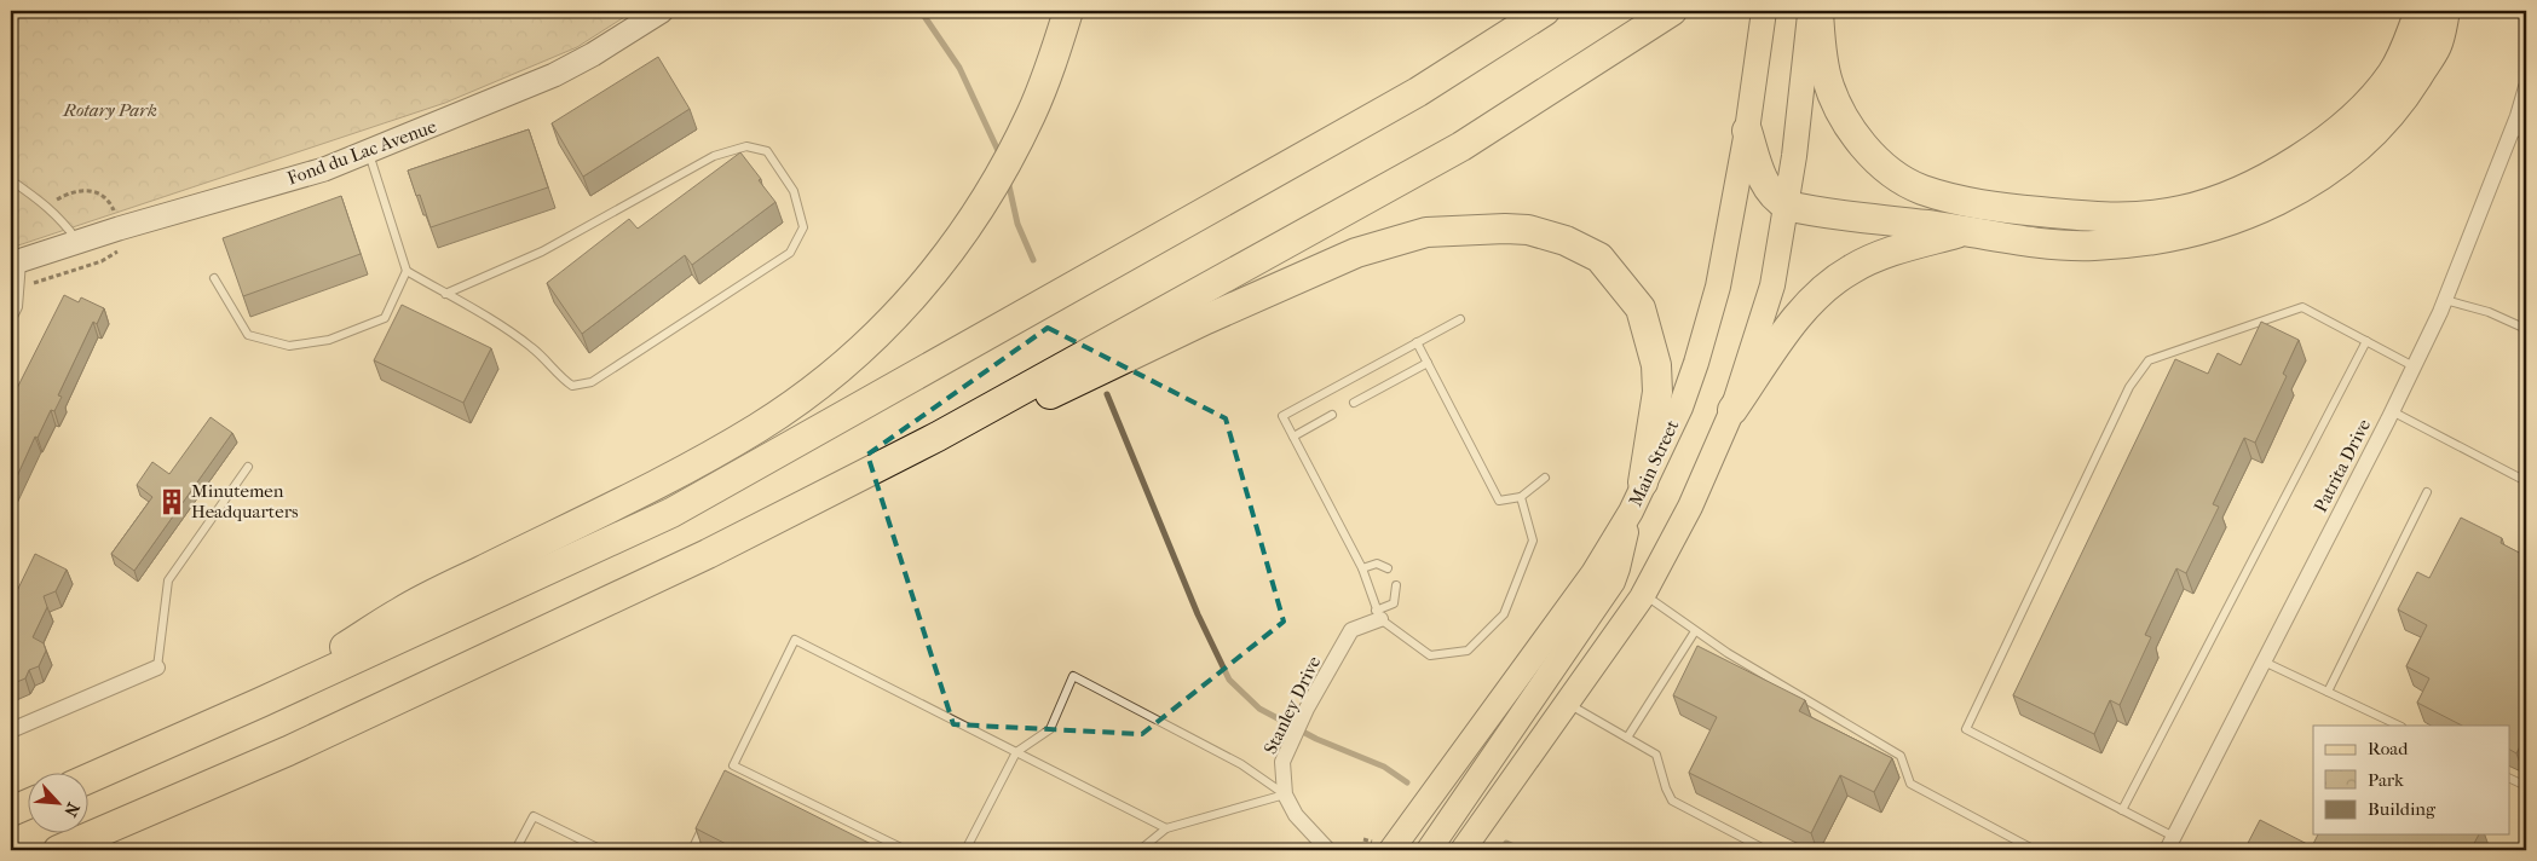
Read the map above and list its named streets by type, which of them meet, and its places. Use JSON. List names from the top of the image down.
{
  "streets": {
    "main road": ["Main Street"],
    "street": ["Fond du Lac Avenue", "Patrita Drive", "Stanley Drive"]
  },
  "parks": ["Rotary Park"],
  "places": {
    "building": ["Minutemen Headquarters"]
  },
  "legend": ["Road", "Park", "Building"],
  "north": "bottom right"
}
